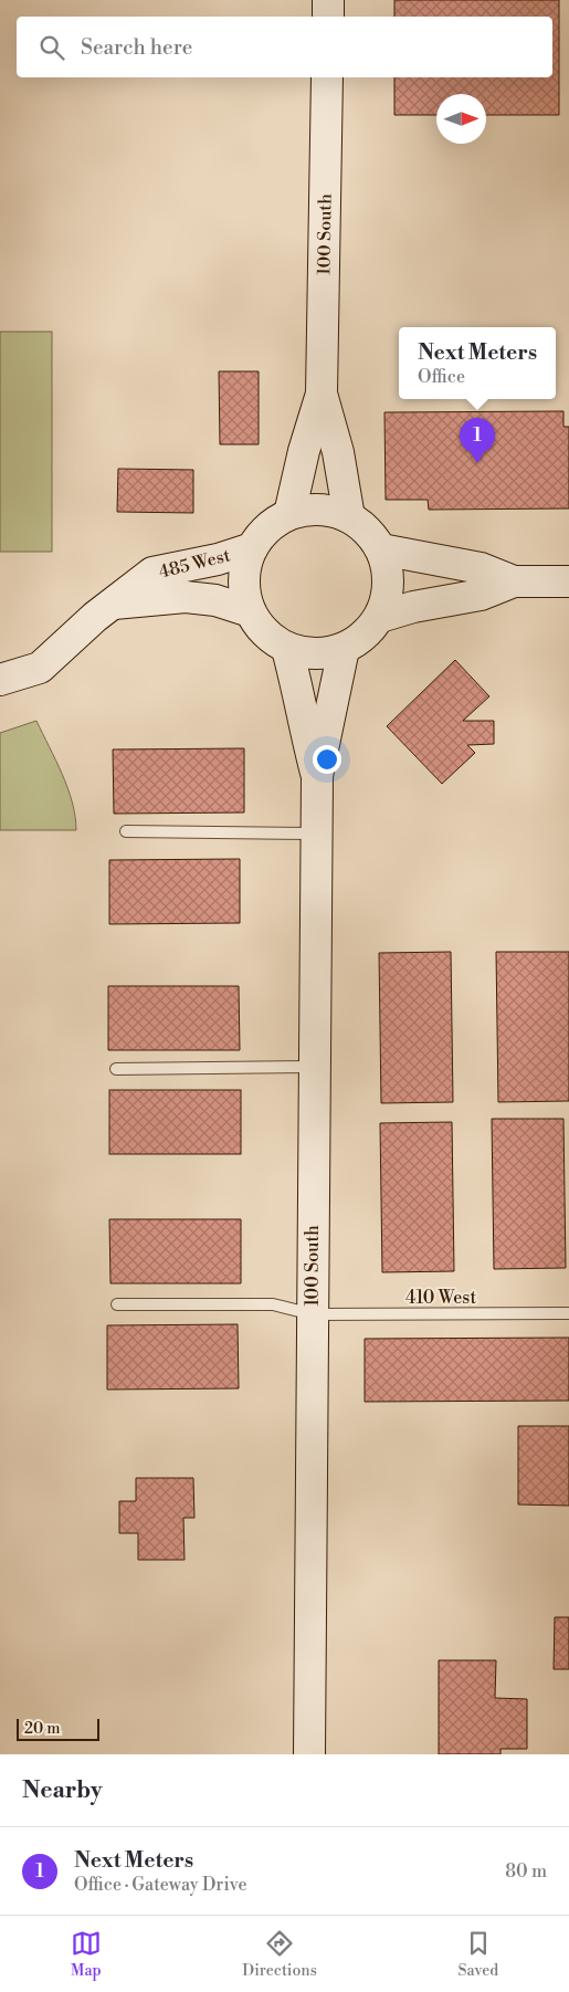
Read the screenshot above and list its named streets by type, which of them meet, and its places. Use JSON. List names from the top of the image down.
{
  "streets": {
    "street": ["100 South", "485 West"],
    "lane": ["410 West"]
  },
  "crossings": [
    ["100 South", "485 West"],
    ["100 South", "410 West"]
  ],
  "scale_bar": "20 m",
  "north": "right",
  "page": {
    "search": "Search here",
    "popup": ["Next Meters", "Office"],
    "pins": "1",
    "scale": "20 m",
    "heading": "Nearby",
    "list": [
      {
        "mark": "1",
        "name": "Next Meters",
        "note": "Office · Gateway Drive",
        "value": "80 m"
      }
    ],
    "nav": ["Map", "Directions", "Saved"]
  }
}
